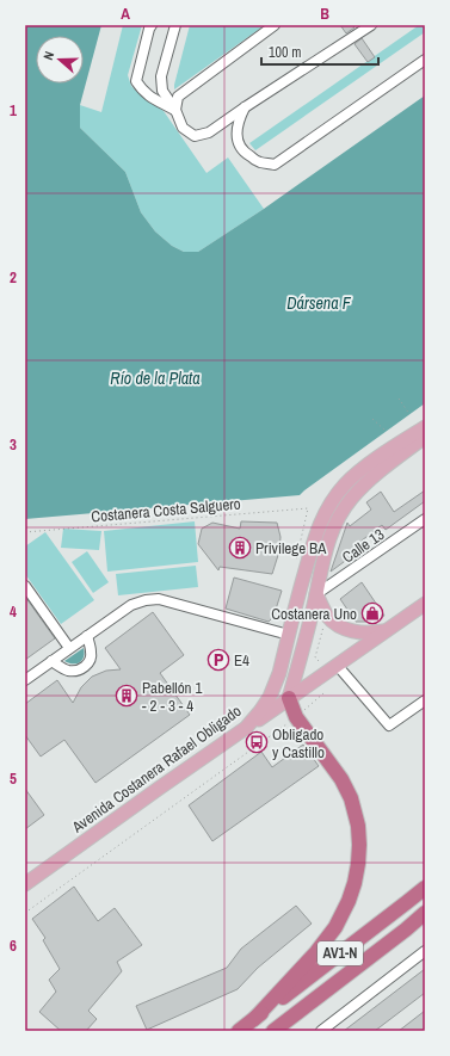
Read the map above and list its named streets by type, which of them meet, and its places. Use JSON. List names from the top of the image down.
{
  "streets": {
    "highway": ["AV1-N"],
    "main road": ["Avenida Costanera Rafael Obligado"],
    "street": ["Calle 13"],
    "path": ["Costanera Costa Salguero"]
  },
  "water": ["Dársena F", "Río de la Plata"],
  "places": {
    "building": ["Privilege BA", "Pabellón 1 - 2 - 3 - 4"],
    "shop": ["Costanera Uno"],
    "parking": ["E4"],
    "bus stop": ["Obligado y Castillo"]
  },
  "scale_bar": "100 m",
  "north": "left",
  "grid": {
    "columns": ["A", "B"],
    "rows": [
      "1",
      "2",
      "3",
      "4",
      "5",
      "6"
    ]
  }
}
